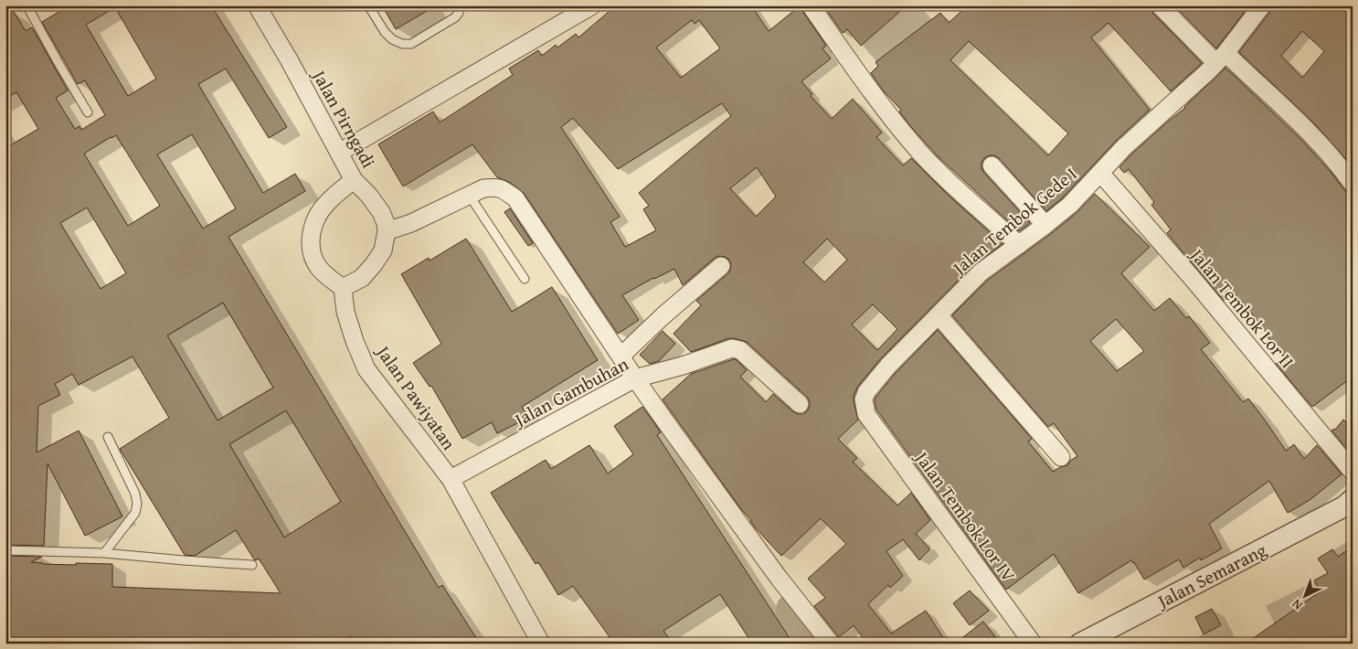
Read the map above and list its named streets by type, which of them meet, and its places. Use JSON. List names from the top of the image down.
{
  "streets": {
    "street": [
      "Jalan Pirngadi",
      "Jalan Tembok Gede I",
      "Jalan Tembok Lor II",
      "Jalan Gambuhan",
      "Jalan Pawiyatan",
      "Jalan Tembok Lor IV",
      "Jalan Semarang"
    ]
  },
  "crossings": [
    ["Jalan Pirngadi", "Jalan Pawiyatan"],
    ["Jalan Tembok Gede I", "Jalan Tembok Lor II"],
    ["Jalan Tembok Gede I", "Jalan Tembok Lor IV"],
    ["Jalan Gambuhan", "Jalan Pawiyatan"]
  ],
  "north": "bottom left"
}
